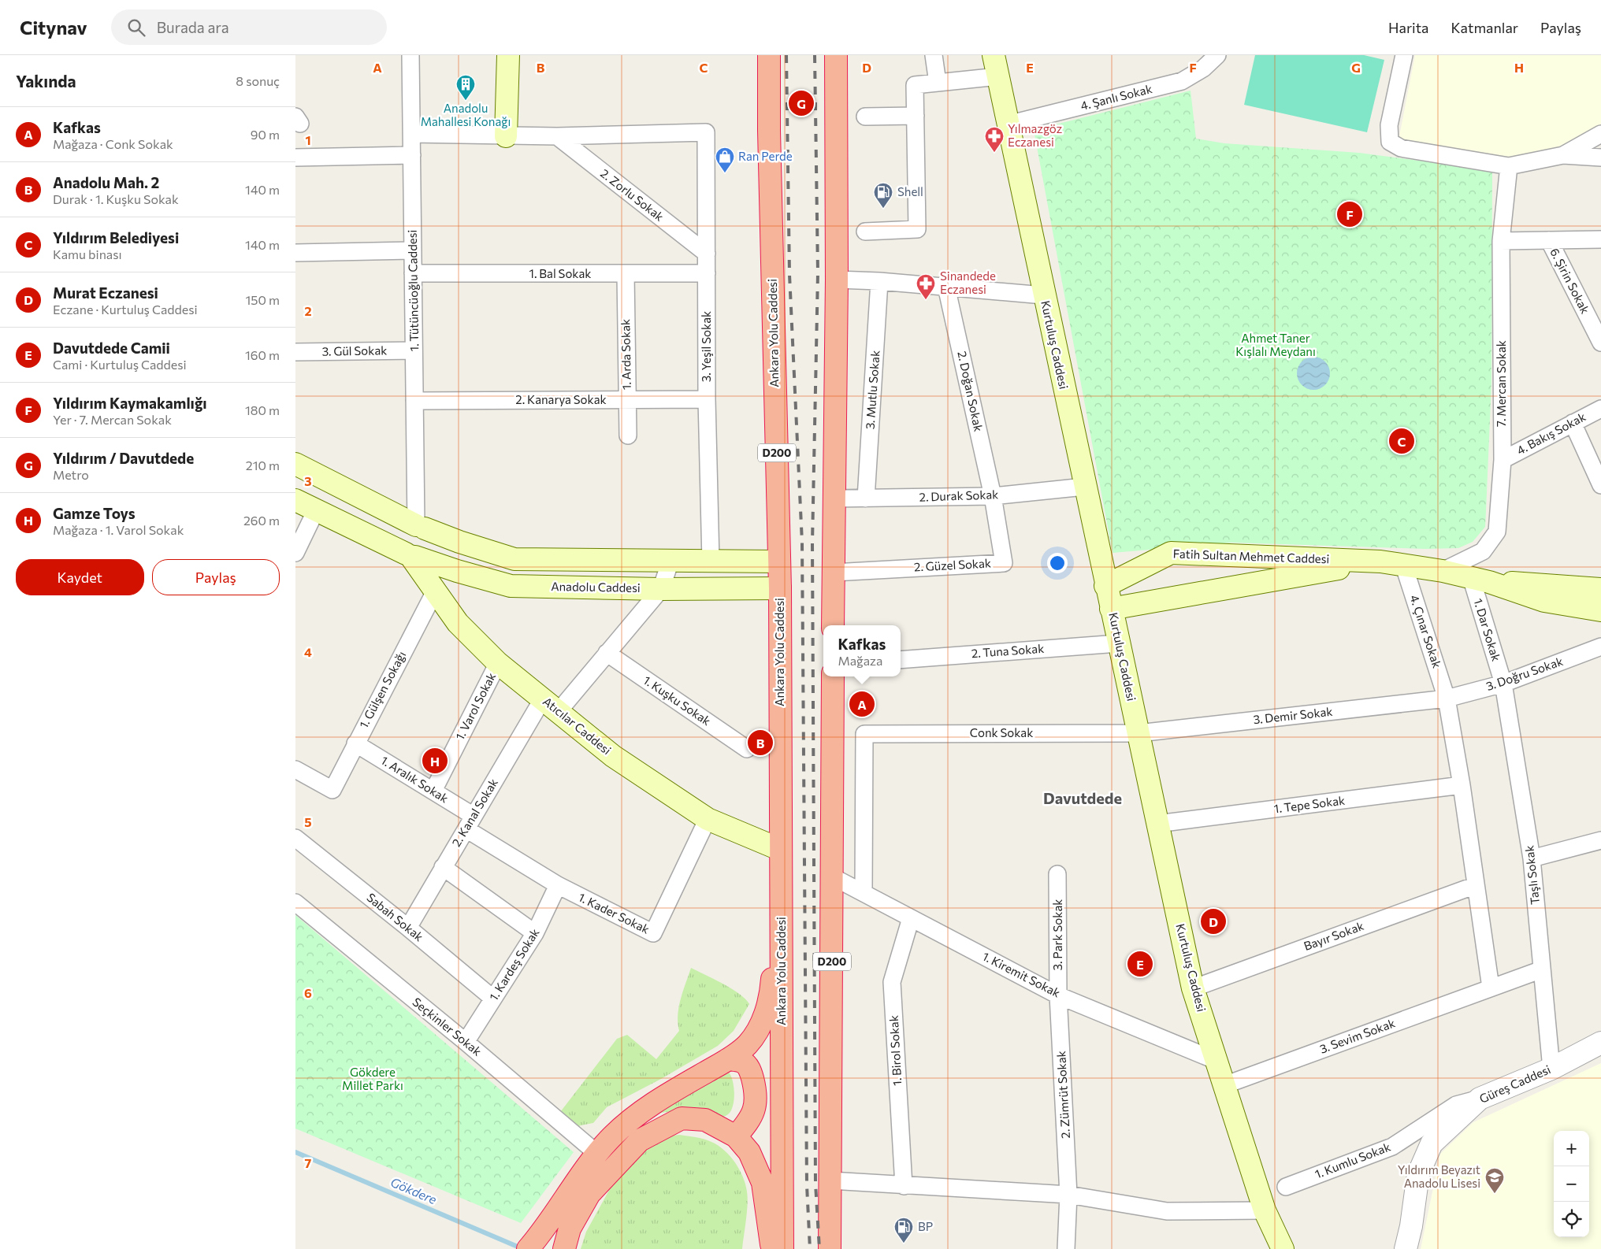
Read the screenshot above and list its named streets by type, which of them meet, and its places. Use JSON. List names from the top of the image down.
{
  "streets": {
    "highway": ["Ankara Yolu Caddesi", "D200"],
    "main road": [
      "Kurtuluş Caddesi",
      "Fatih Sultan Mehmet Caddesi",
      "Anadolu Caddesi",
      "Atıcılar Caddesi"
    ],
    "street": [
      "4. Şanlı Sokak",
      "2. Zorlu Sokak",
      "1. Bal Sokak",
      "6. Şirin Sokak",
      "1. Tütüncüoğlu Caddesi",
      "3. Yeşil Sokak",
      "3. Gül Sokak",
      "1. Arda Sokak",
      "7. Mercan Sokak",
      "3. Mutlu Sokak",
      "2. Doğan Sokak",
      "2. Kanarya Sokak",
      "4. Bakış Sokak",
      "2. Durak Sokak",
      "2. Güzel Sokak",
      "1. Dar Sokak",
      "4. Çınar Sokak",
      "2. Tuna Sokak",
      "3. Doğru Sokak",
      "1. Gülşen Sokağı",
      "1. Kuşku Sokak",
      "1. Varol Sokak",
      "3. Demir Sokak",
      "Conk Sokak",
      "1. Aralık Sokak",
      "1. Tepe Sokak",
      "2. Kanal Sokak",
      "Taşlı Sokak",
      "1. Kader Sokak",
      "Sabah Sokak",
      "3. Park Sokak",
      "Bayır Sokak",
      "1. Kardeş Sokak",
      "1. Kiremit Sokak",
      "Seçkinler Sokak",
      "3. Sevim Sokak",
      "1. Birol Sokak",
      "Güreş Caddesi",
      "2. Zümrüt Sokak",
      "1. Kumlu Sokak"
    ]
  },
  "crossings": [
    ["4. Şanlı Sokak", "Kurtuluş Caddesi"],
    ["2. Zorlu Sokak", "3. Yeşil Sokak"],
    ["1. Bal Sokak", "1. Tütüncüoğlu Caddesi"],
    ["1. Bal Sokak", "3. Yeşil Sokak"],
    ["1. Bal Sokak", "1. Arda Sokak"],
    ["1. Tütüncüoğlu Caddesi", "3. Gül Sokak"],
    ["1. Tütüncüoğlu Caddesi", "2. Kanarya Sokak"],
    ["Ankara Yolu Caddesi", "Anadolu Caddesi"],
    ["Ankara Yolu Caddesi", "Atıcılar Caddesi"],
    ["Kurtuluş Caddesi", "2. Durak Sokak"],
    ["Kurtuluş Caddesi", "Fatih Sultan Mehmet Caddesi"],
    ["Kurtuluş Caddesi", "2. Tuna Sokak"],
    ["Kurtuluş Caddesi", "3. Demir Sokak"],
    ["Kurtuluş Caddesi", "Conk Sokak"],
    ["Kurtuluş Caddesi", "1. Tepe Sokak"],
    ["Kurtuluş Caddesi", "Bayır Sokak"],
    ["Kurtuluş Caddesi", "1. Kiremit Sokak"],
    ["Kurtuluş Caddesi", "3. Sevim Sokak"],
    ["3. Yeşil Sokak", "2. Kanarya Sokak"],
    ["1. Arda Sokak", "2. Kanarya Sokak"],
    ["7. Mercan Sokak", "4. Bakış Sokak"],
    ["7. Mercan Sokak", "Fatih Sultan Mehmet Caddesi"],
    ["3. Mutlu Sokak", "2. Durak Sokak"],
    ["2. Doğan Sokak", "2. Durak Sokak"],
    ["2. Doğan Sokak", "2. Güzel Sokak"],
    ["D200", "1. Kiremit Sokak"],
    ["2. Durak Sokak", "2. Güzel Sokak"],
    ["Fatih Sultan Mehmet Caddesi", "1. Dar Sokak"],
    ["Fatih Sultan Mehmet Caddesi", "4. Çınar Sokak"],
    ["Anadolu Caddesi", "Atıcılar Caddesi"],
    ["1. Dar Sokak", "3. Doğru Sokak"],
    ["1. Dar Sokak", "Taşlı Sokak"],
    ["4. Çınar Sokak", "3. Doğru Sokak"],
    ["4. Çınar Sokak", "3. Demir Sokak"],
    ["3. Doğru Sokak", "3. Demir Sokak"],
    ["3. Doğru Sokak", "Taşlı Sokak"],
    ["1. Gülşen Sokağı", "Atıcılar Caddesi"],
    ["1. Gülşen Sokağı", "1. Aralık Sokak"],
    ["1. Varol Sokak", "Atıcılar Caddesi"],
    ["1. Varol Sokak", "1. Aralık Sokak"],
    ["3. Demir Sokak", "Conk Sokak"],
    ["Atıcılar Caddesi", "2. Kanal Sokak"],
    ["Atıcılar Caddesi", "1. Kader Sokak"],
    ["Conk Sokak", "1. Kiremit Sokak"],
    ["1. Aralık Sokak", "2. Kanal Sokak"],
    ["1. Aralık Sokak", "1. Kader Sokak"],
    ["2. Kanal Sokak", "1. Kader Sokak"],
    ["2. Kanal Sokak", "Sabah Sokak"],
    ["Taşlı Sokak", "3. Sevim Sokak"],
    ["Taşlı Sokak", "Güreş Caddesi"],
    ["1. Kader Sokak", "1. Kardeş Sokak"],
    ["Sabah Sokak", "1. Kardeş Sokak"],
    ["3. Park Sokak", "1. Kiremit Sokak"],
    ["3. Park Sokak", "2. Zümrüt Sokak"],
    ["1. Kardeş Sokak", "Seçkinler Sokak"],
    ["1. Kiremit Sokak", "1. Birol Sokak"],
    ["1. Kiremit Sokak", "2. Zümrüt Sokak"],
    ["Güreş Caddesi", "1. Kumlu Sokak"]
  ],
  "districts": ["Davutdede"],
  "water": ["Gökdere"],
  "parks": ["Ahmet Taner Kışlalı Meydanı", "Gökdere Millet Parkı"],
  "places": {
    "building": ["Anadolu Mahallesi Konağı"],
    "pharmacy": ["Yılmazgöz Eczanesi", "Sinandede Eczanesi"],
    "shop": ["Ran Perde"],
    "fuel station": ["Shell", "BP"],
    "school or university": ["Yıldırım Beyazıt Anadolu Lisesi"]
  },
  "page": {
    "header": "Citynav",
    "search": "Burada ara",
    "nav": ["Harita", "Katmanlar", "Paylaş"],
    "heading": ["Yakında", "8 sonuç"],
    "pins": [
      "G",
      "F",
      "C",
      "A",
      "B",
      "H",
      "D",
      "E"
    ],
    "list": [
      {
        "mark": "A",
        "name": "Kafkas",
        "note": "Mağaza · Conk Sokak",
        "value": "90 m"
      },
      {
        "mark": "B",
        "name": "Anadolu Mah. 2",
        "note": "Durak · 1. Kuşku Sokak",
        "value": "140 m"
      },
      {
        "mark": "C",
        "name": "Yıldırım Belediyesi",
        "note": "Kamu binası",
        "value": "140 m"
      },
      {
        "mark": "D",
        "name": "Murat Eczanesi",
        "note": "Eczane · Kurtuluş Caddesi",
        "value": "150 m"
      },
      {
        "mark": "E",
        "name": "Davutdede Camii",
        "note": "Cami · Kurtuluş Caddesi",
        "value": "160 m"
      },
      {
        "mark": "F",
        "name": "Yıldırım Kaymakamlığı",
        "note": "Yer · 7. Mercan Sokak",
        "value": "180 m"
      },
      {
        "mark": "G",
        "name": "Yıldırım / Davutdede",
        "note": "Metro",
        "value": "210 m"
      },
      {
        "mark": "H",
        "name": "Gamze Toys",
        "note": "Mağaza · 1. Varol Sokak",
        "value": "260 m"
      }
    ],
    "buttons": ["Kaydet", "Paylaş"],
    "popup": ["Kafkas", "Mağaza"],
    "map_buttons": ["+", "−"]
  },
  "grid": {
    "columns": [
      "A",
      "B",
      "C",
      "D",
      "E",
      "F",
      "G",
      "H"
    ],
    "rows": [
      "1",
      "2",
      "3",
      "4",
      "5",
      "6",
      "7"
    ]
  }
}
